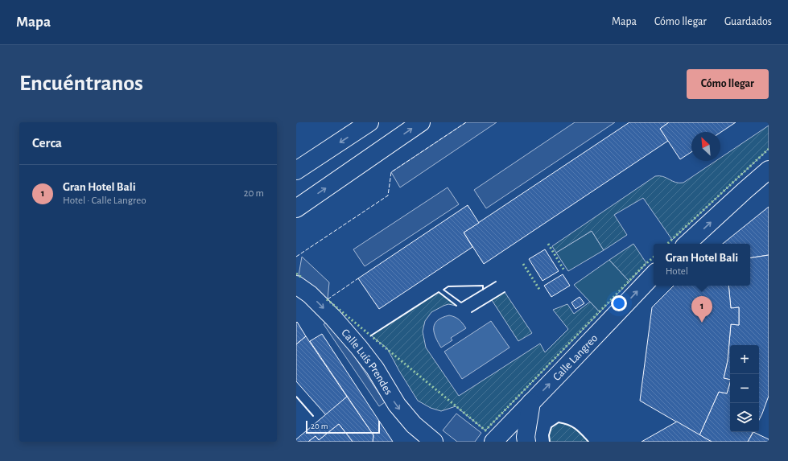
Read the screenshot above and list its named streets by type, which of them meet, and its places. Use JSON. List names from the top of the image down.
{
  "streets": {
    "street": ["Calle Langreo", "Calle Luís Prendes"]
  },
  "one_way": ["Calle Langreo", "Calle Luís Prendes"],
  "scale_bar": "20 m",
  "north": "top left",
  "page": {
    "header": "Mapa",
    "nav": ["Mapa", "Cómo llegar", "Guardados"],
    "buttons": "Cómo llegar",
    "title": "Encuéntranos",
    "heading": "Cerca",
    "list": [
      {
        "mark": "1",
        "name": "Gran Hotel Bali",
        "note": "Hotel · Calle Langreo",
        "value": "20 m"
      }
    ],
    "popup": ["Gran Hotel Bali", "Hotel"],
    "pins": "1",
    "map_buttons": ["+", "−"],
    "scale": "20 m"
  }
}
